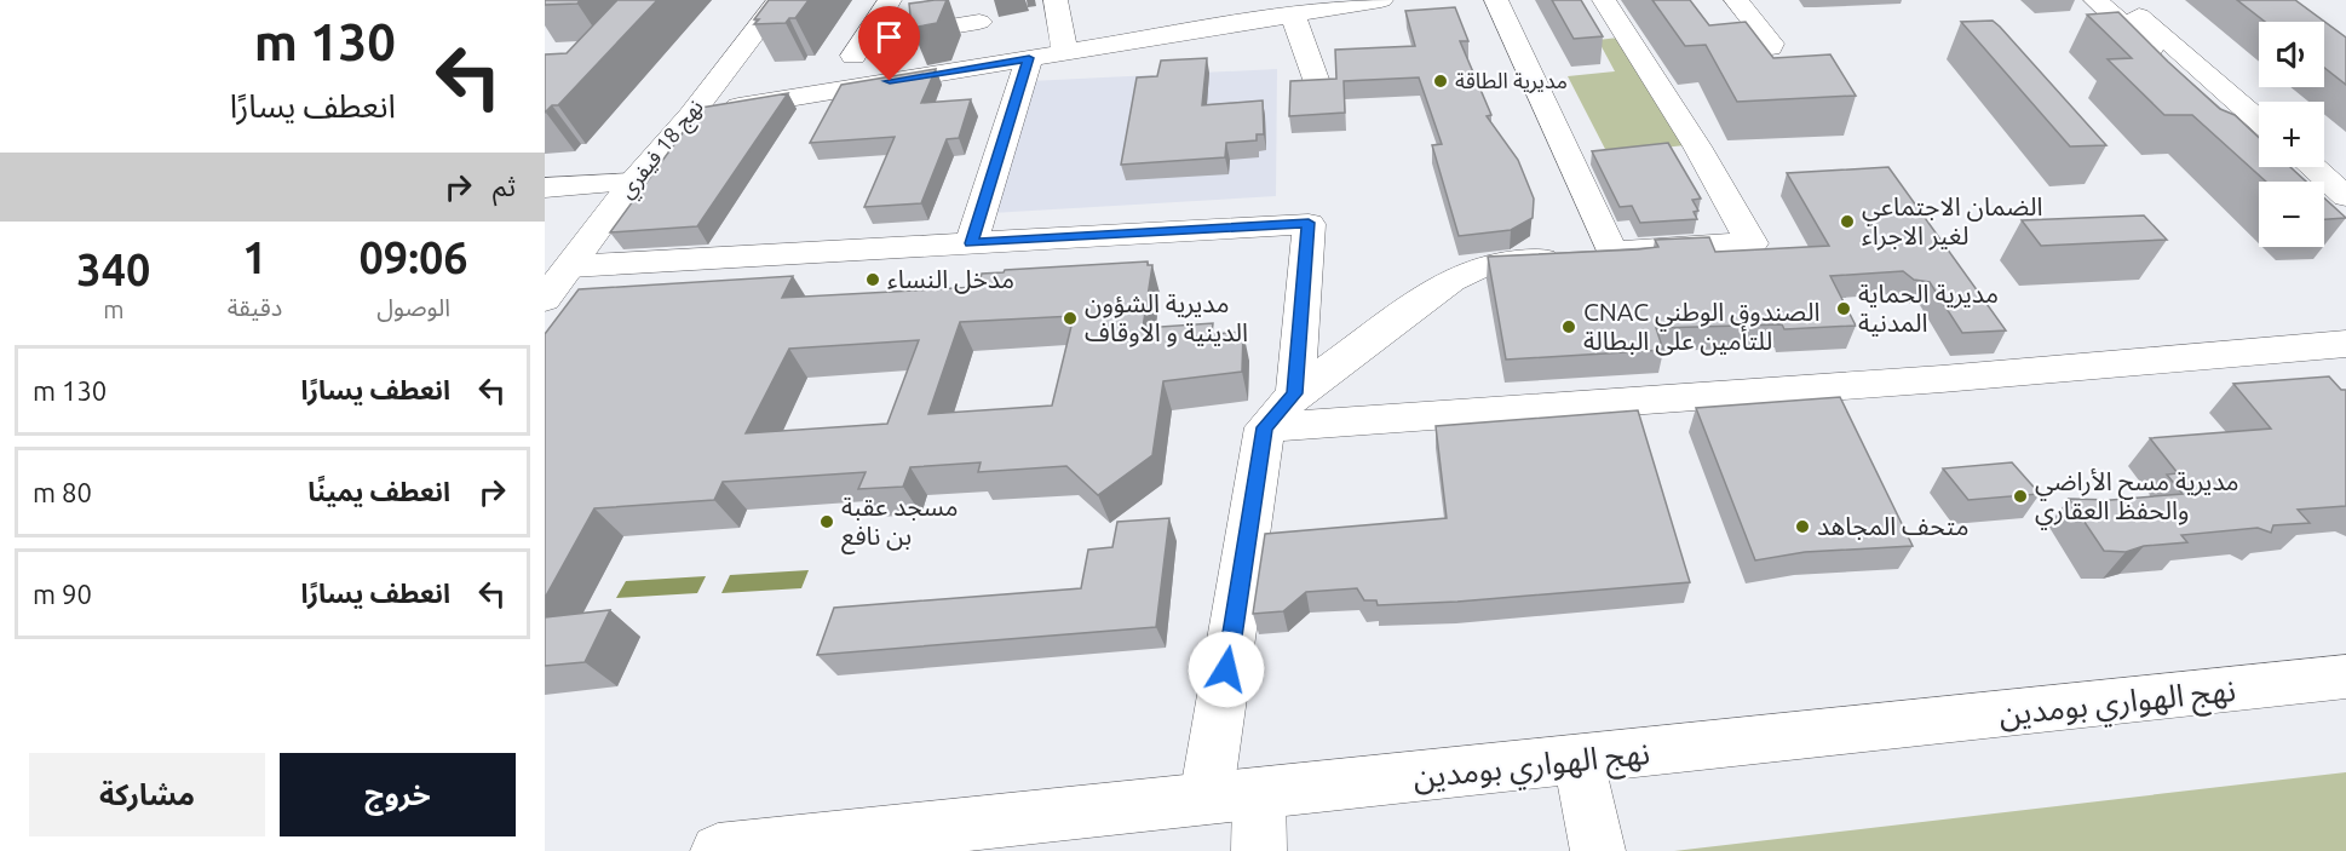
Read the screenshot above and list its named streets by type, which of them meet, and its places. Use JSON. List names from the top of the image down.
{
  "streets": {
    "street": ["نهج 18 فيفري", "نهج الهواري بومدين"]
  },
  "places": [
    "مديرية الطاقة",
    "الضمان الاجتماعي لغير الاجراء",
    "مدخل النساء",
    "مديرية الحماية المدنية",
    "مديرية الشؤون الدينية و الاوقاف",
    "CNAC الصندوق الوطني للتأمين على البطالة",
    "مديرية مسح الأراضي والحفظ العقاري",
    "مسجد عقبة بن نافع",
    "متحف المجاهد"
  ],
  "page": {
    "turn": ["130 m", "انعطف يسارًا"],
    "map_buttons": ["+", "−"],
    "then": "ثم",
    "eta": [
      "09:06",
      "الوصول",
      "1",
      "دقيقة",
      "340",
      "m"
    ],
    "list": [
      {
        "name": "انعطف يسارًا",
        "value": "130 m"
      },
      {
        "name": "انعطف يمينًا",
        "value": "80 m"
      },
      {
        "name": "انعطف يسارًا",
        "value": "90 m"
      }
    ],
    "buttons": ["خروج", "مشاركة"]
  }
}
